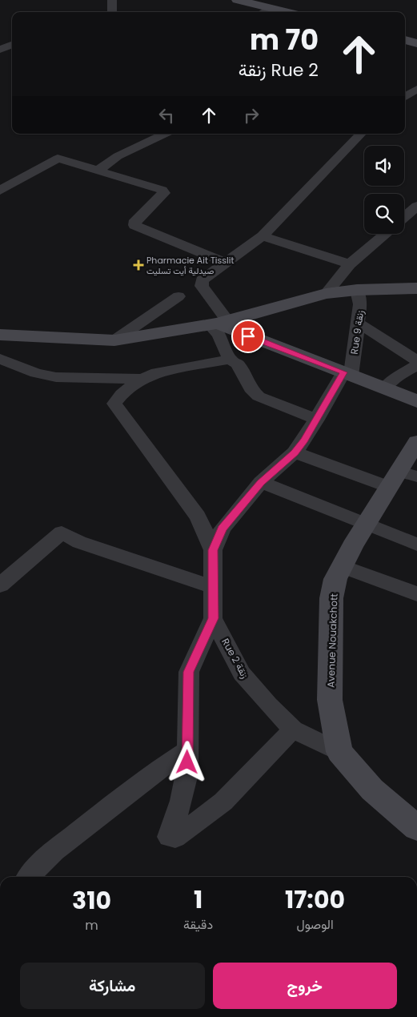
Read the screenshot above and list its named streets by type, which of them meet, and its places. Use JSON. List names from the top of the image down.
{
  "streets": {
    "street": ["Rue 9 زنقة", "Avenue Nouakchott", "Rue 2 زنقة"]
  },
  "crossings": [
    ["Rue 9 زنقة", "Rue 2 زنقة"],
    ["Avenue Nouakchott", "Rue 2 زنقة"]
  ],
  "places": {
    "health": ["Pharmacie Ait Tisslit صيدلية أيت تسليت"]
  },
  "page": {
    "turn": ["70 m", "Rue 2 زنقة"],
    "eta": [
      "17:00",
      "الوصول",
      "1",
      "دقيقة",
      "310",
      "m"
    ],
    "buttons": ["خروج", "مشاركة"]
  }
}
